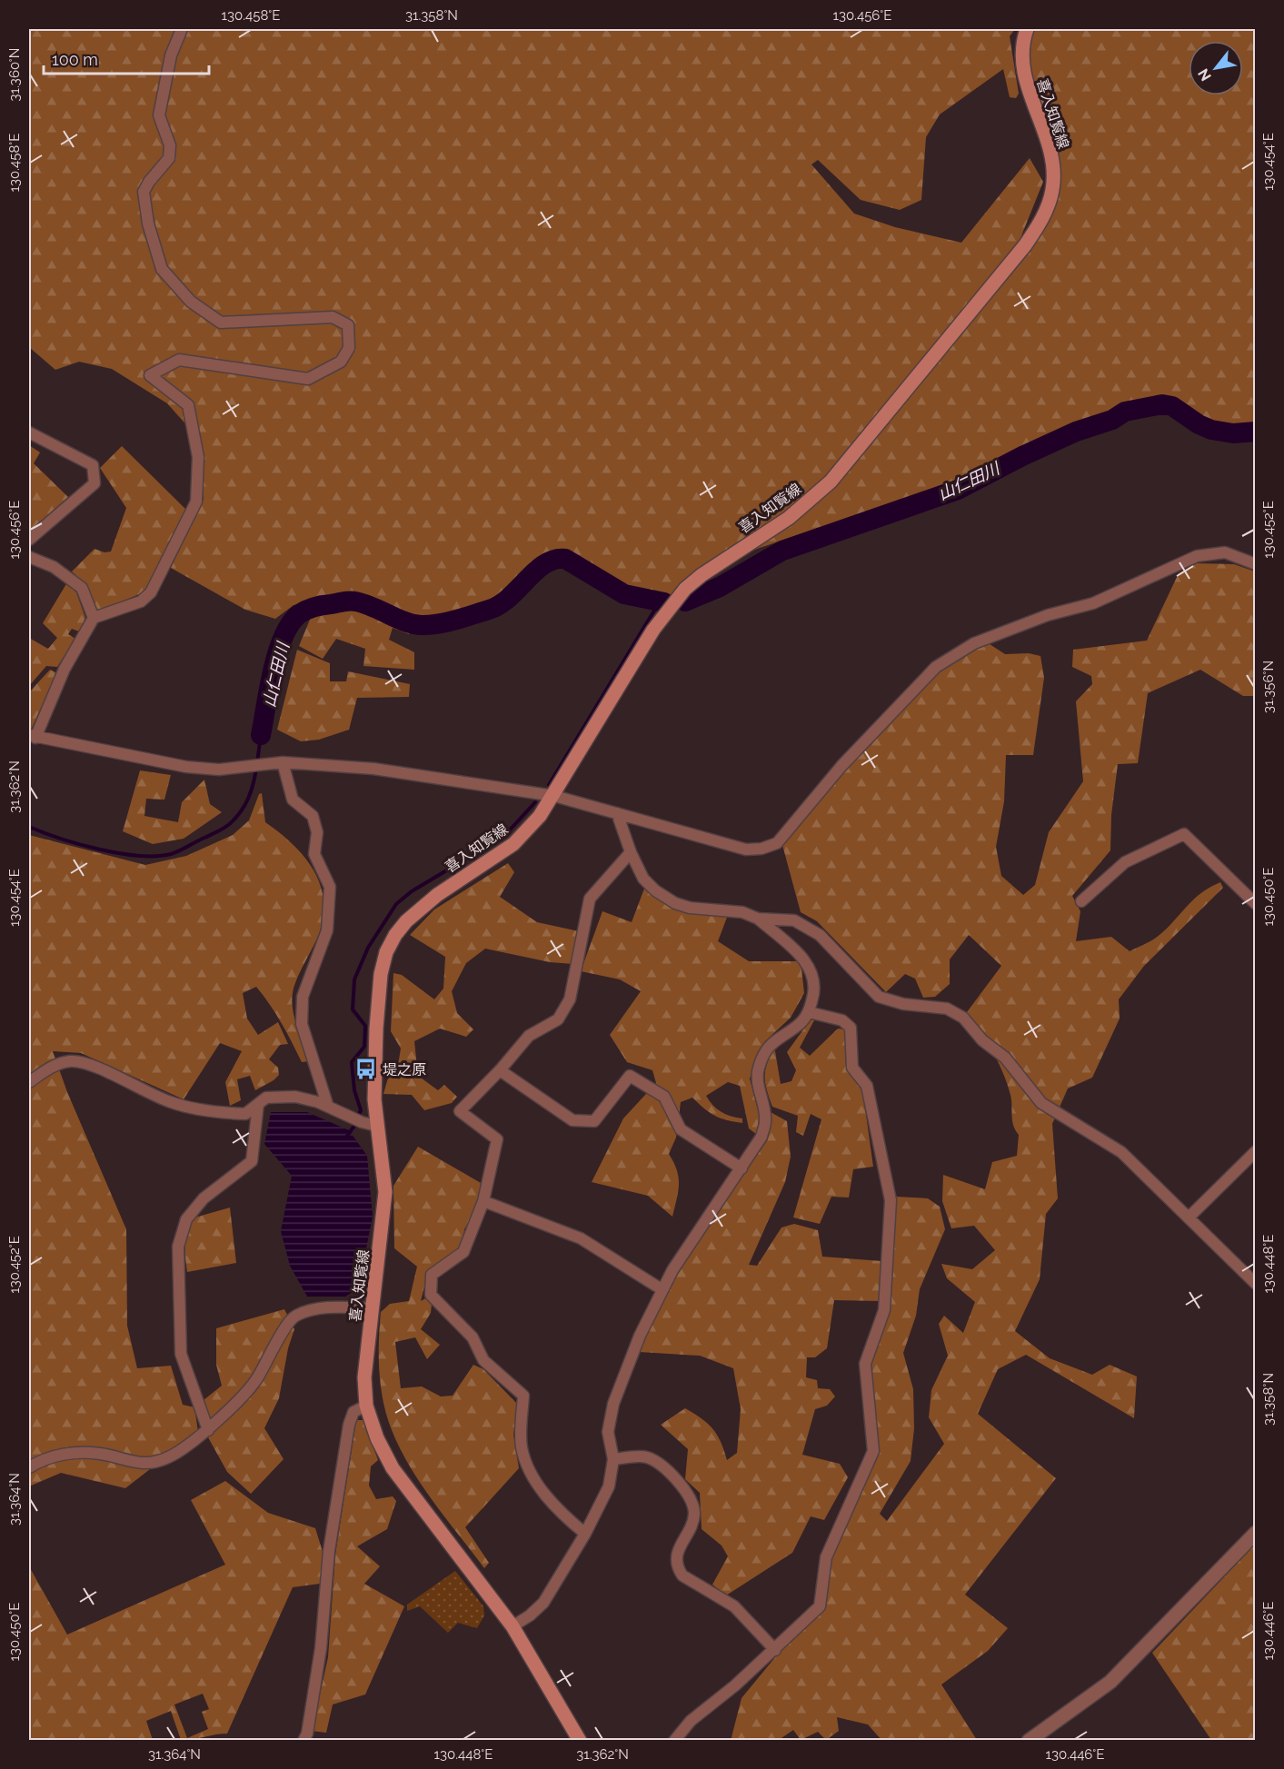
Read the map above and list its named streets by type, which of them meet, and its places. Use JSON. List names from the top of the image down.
{
  "streets": {
    "main road": ["喜入知覧線"]
  },
  "water": ["山仁田川"],
  "places": {
    "bus stop": ["堤之原"]
  },
  "scale_bar": "100 m",
  "north": "bottom left",
  "coordinates": [
    "130.458°E",
    "31.358°N",
    "130.456°E",
    "31.360°N",
    "130.454°E",
    "130.452°E",
    "31.356°N",
    "31.362°N",
    "130.450°E",
    "130.448°E",
    "31.364°N",
    "130.446°E"
  ]
}
